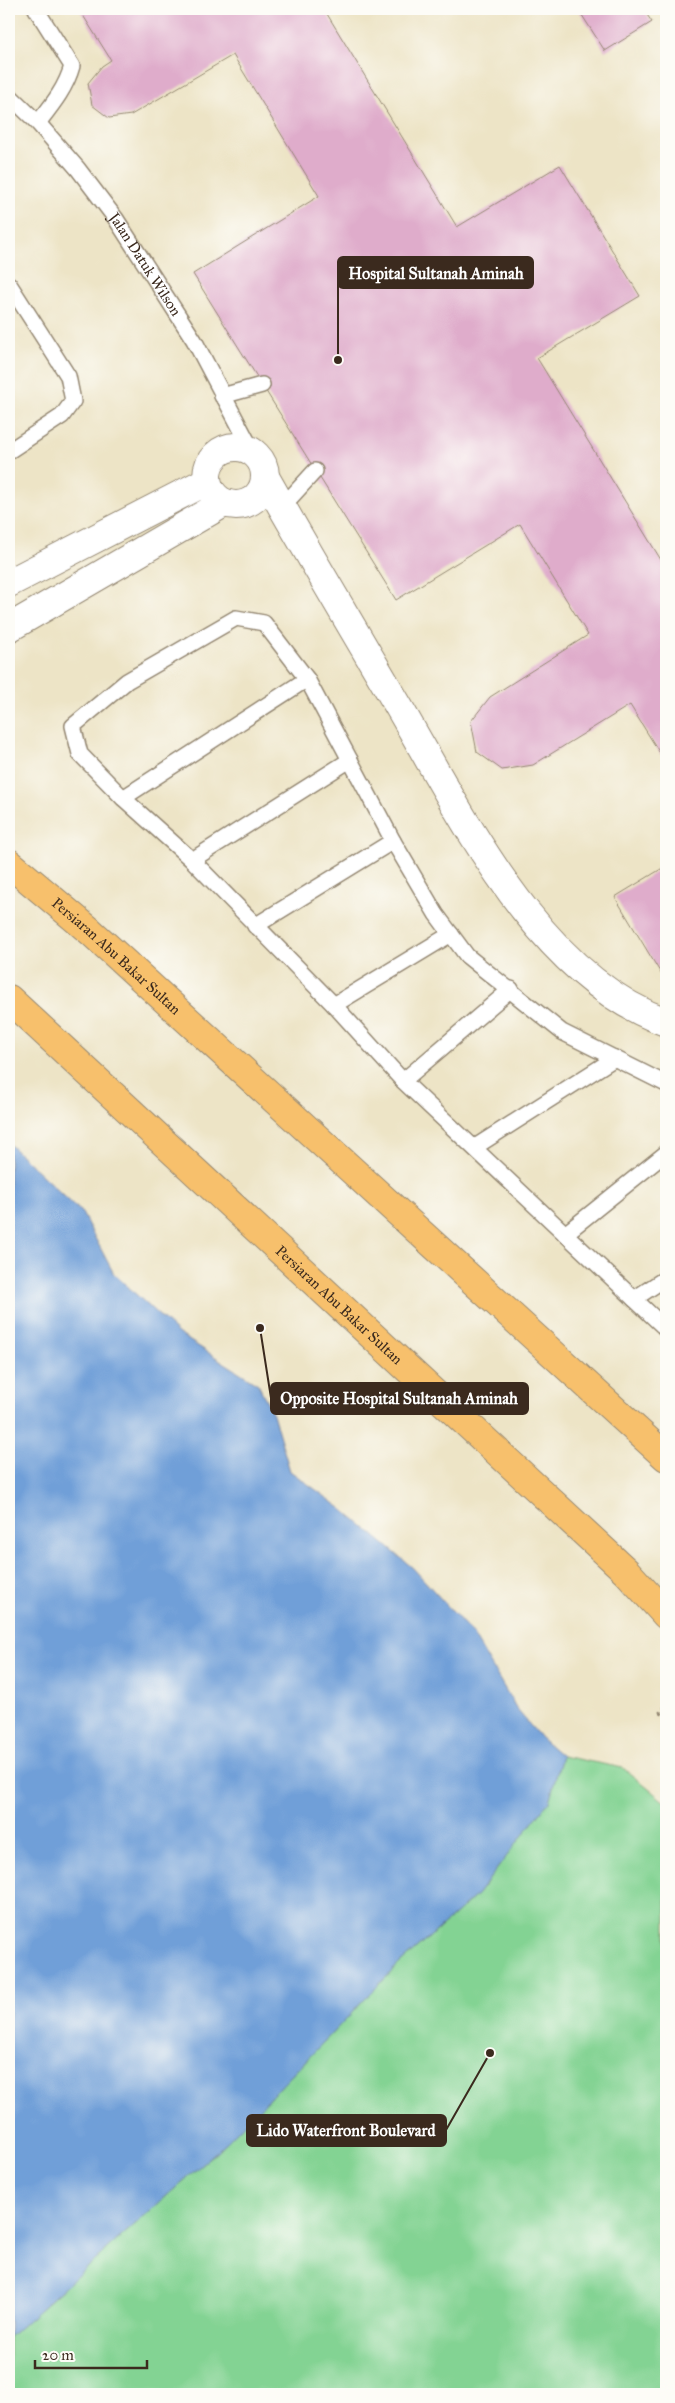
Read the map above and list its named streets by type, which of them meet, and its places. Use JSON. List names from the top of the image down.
{
  "streets": {
    "main road": ["Persiaran Abu Bakar Sultan"],
    "lane": ["Jalan Datuk Wilson"]
  },
  "places": ["Hospital Sultanah Aminah", "Opposite Hospital Sultanah Aminah", "Lido Waterfront Boulevard"],
  "scale_bar": "20 m"
}
